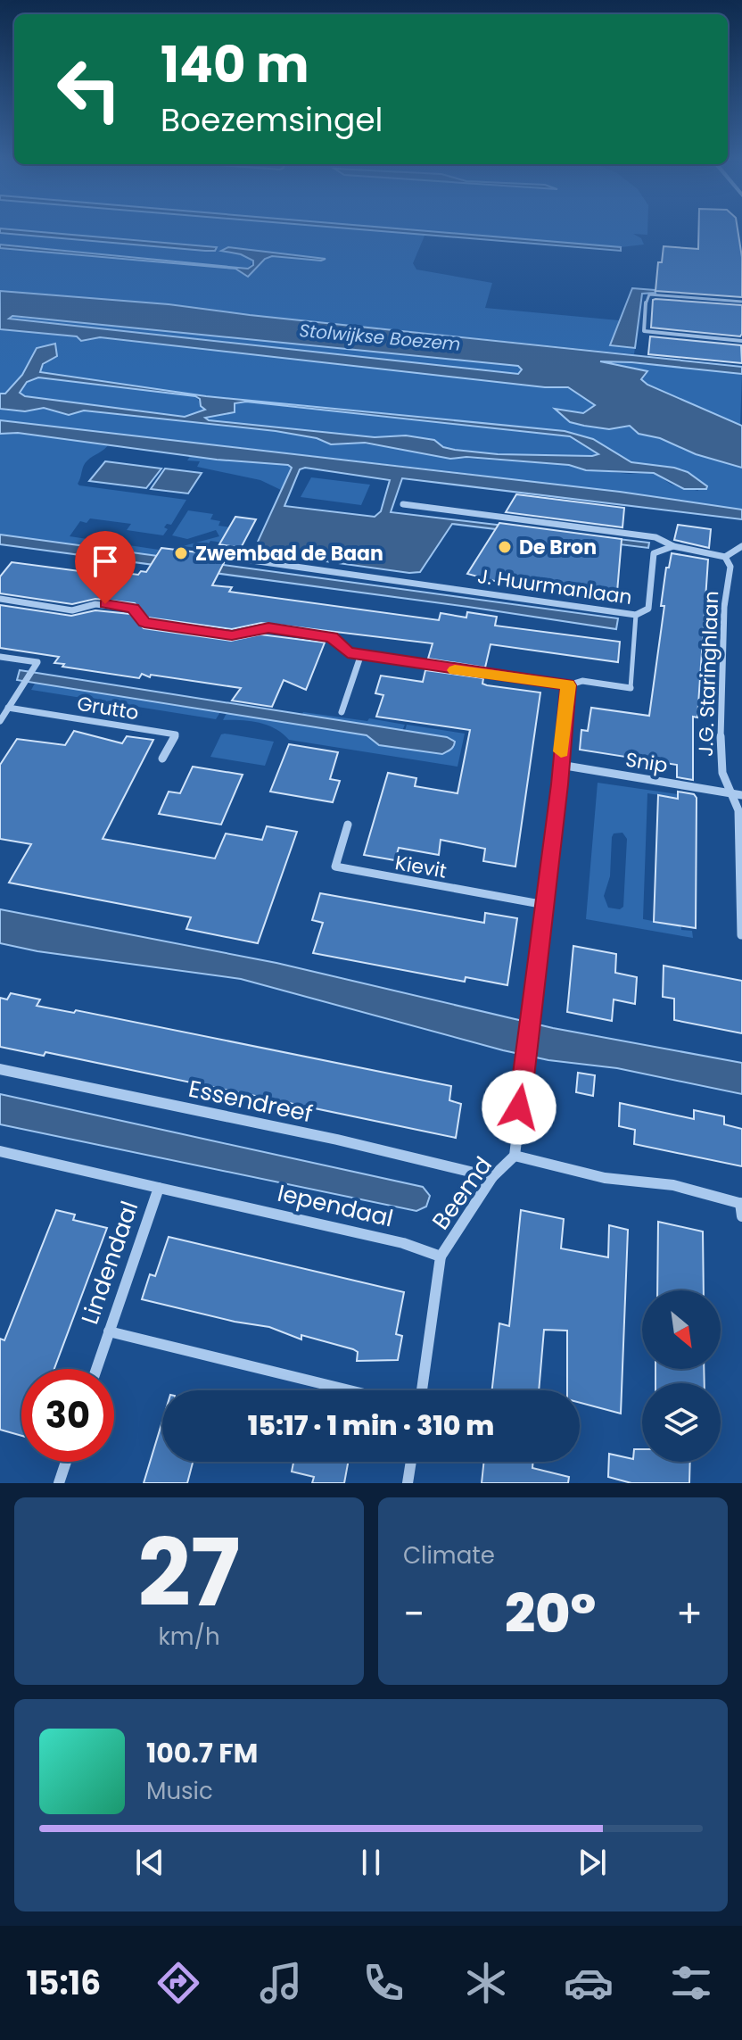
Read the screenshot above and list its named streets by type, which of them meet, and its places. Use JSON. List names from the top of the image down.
{
  "streets": {
    "street": [
      "J. Huurmanlaan",
      "J.G. Staringhlaan",
      "Grutto",
      "Snip",
      "Kievit",
      "Essendreef",
      "Beemd",
      "Iependaal",
      "Lindendaal"
    ]
  },
  "crossings": [
    ["J.G. Staringhlaan", "Snip"],
    ["Snip", "Beemd"],
    ["Kievit", "Beemd"],
    ["Essendreef", "Beemd"],
    ["Beemd", "Iependaal"],
    ["Iependaal", "Lindendaal"]
  ],
  "water": ["Stolwijkse Boezem"],
  "places": ["De Bron", "Zwembad de Baan"],
  "north": "bottom right",
  "page": {
    "turn": ["140 m", "Boezemsingel"],
    "limit": "30",
    "trip": "15:17 · 1 min · 310 m",
    "tile": [
      ["27", "km/h"],
      "Climate"
    ],
    "heat": ["−", "20°", "+"],
    "song": ["100.7 FM", "Music"],
    "tabs": "15:16"
  }
}
